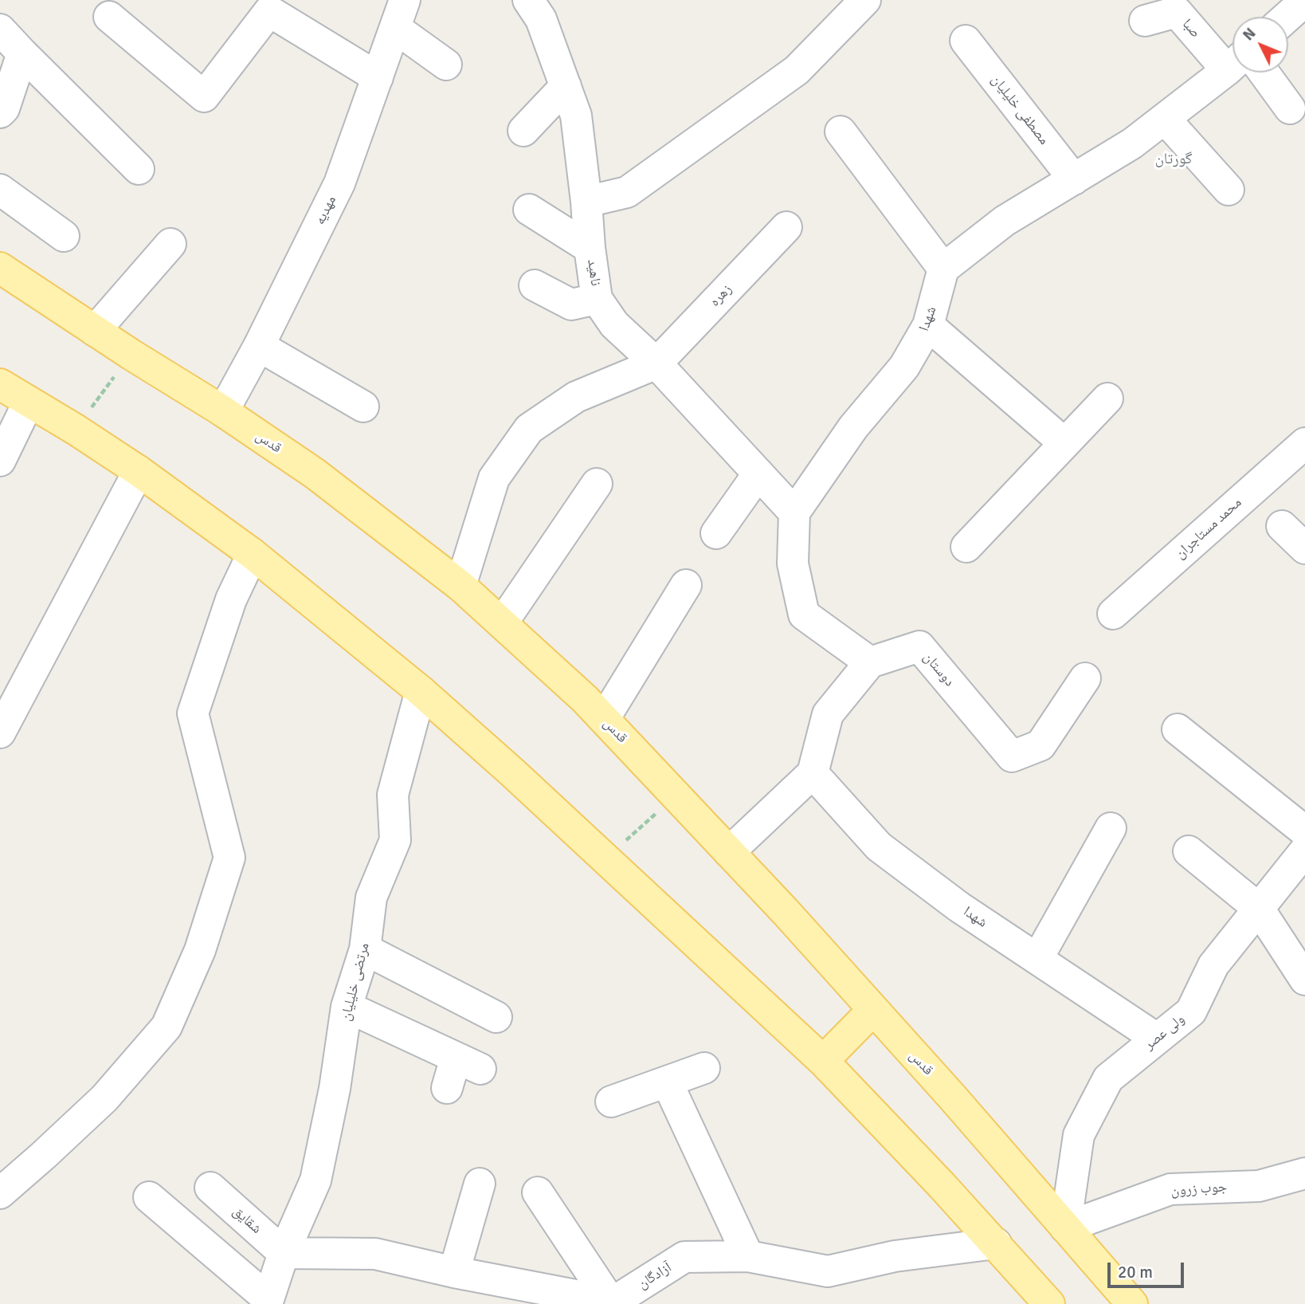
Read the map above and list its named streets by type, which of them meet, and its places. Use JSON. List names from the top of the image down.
{
  "streets": {
    "main road": ["قدس"],
    "street": [
      "صبا",
      "مصطفی خلیلیان",
      "مهدیه",
      "ناهید",
      "زهره",
      "شهدا",
      "محمد مستاجران",
      "دوستان",
      "مرتضی خلیلیان",
      "ولی عصر",
      "جوب زرون",
      "شقایق",
      "آزادگان"
    ]
  },
  "crossings": [
    ["مهدیه", "قدس"],
    ["ناهید", "زهره"],
    ["ناهید", "شهدا"],
    ["شهدا", "ولی عصر"],
    ["قدس", "ولی عصر"],
    ["قدس", "جوب زرون"],
    ["مرتضی خلیلیان", "شقایق"],
    ["ولی عصر", "جوب زرون"]
  ],
  "districts": ["گورتان"],
  "scale_bar": "20 m",
  "north": "top left"
}
